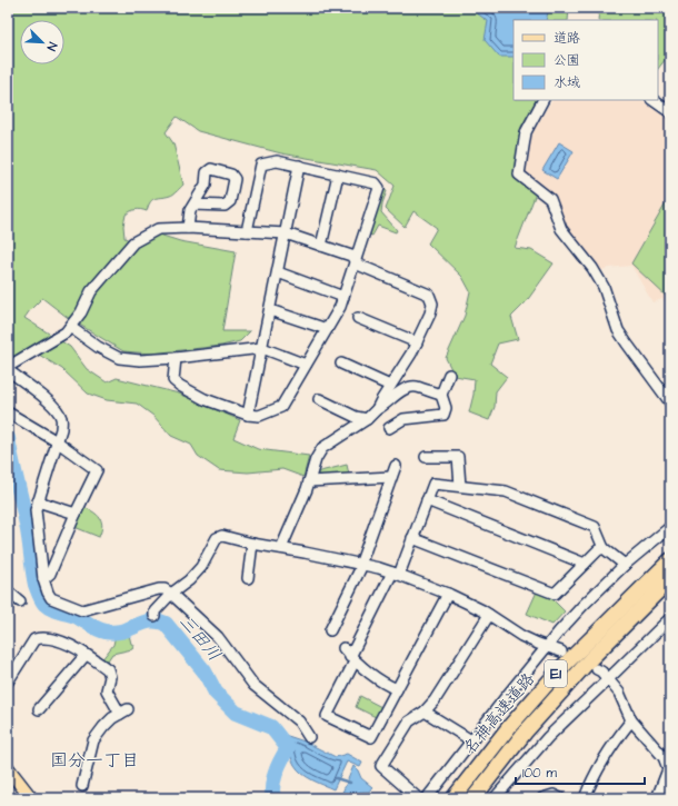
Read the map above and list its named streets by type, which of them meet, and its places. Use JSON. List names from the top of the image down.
{
  "streets": {
    "highway": ["E1", "名神高速道路"]
  },
  "districts": ["国分一丁目"],
  "water": ["三田川"],
  "legend": ["道路", "公園", "水域"],
  "scale_bar": "100 m",
  "north": "bottom right"
}
